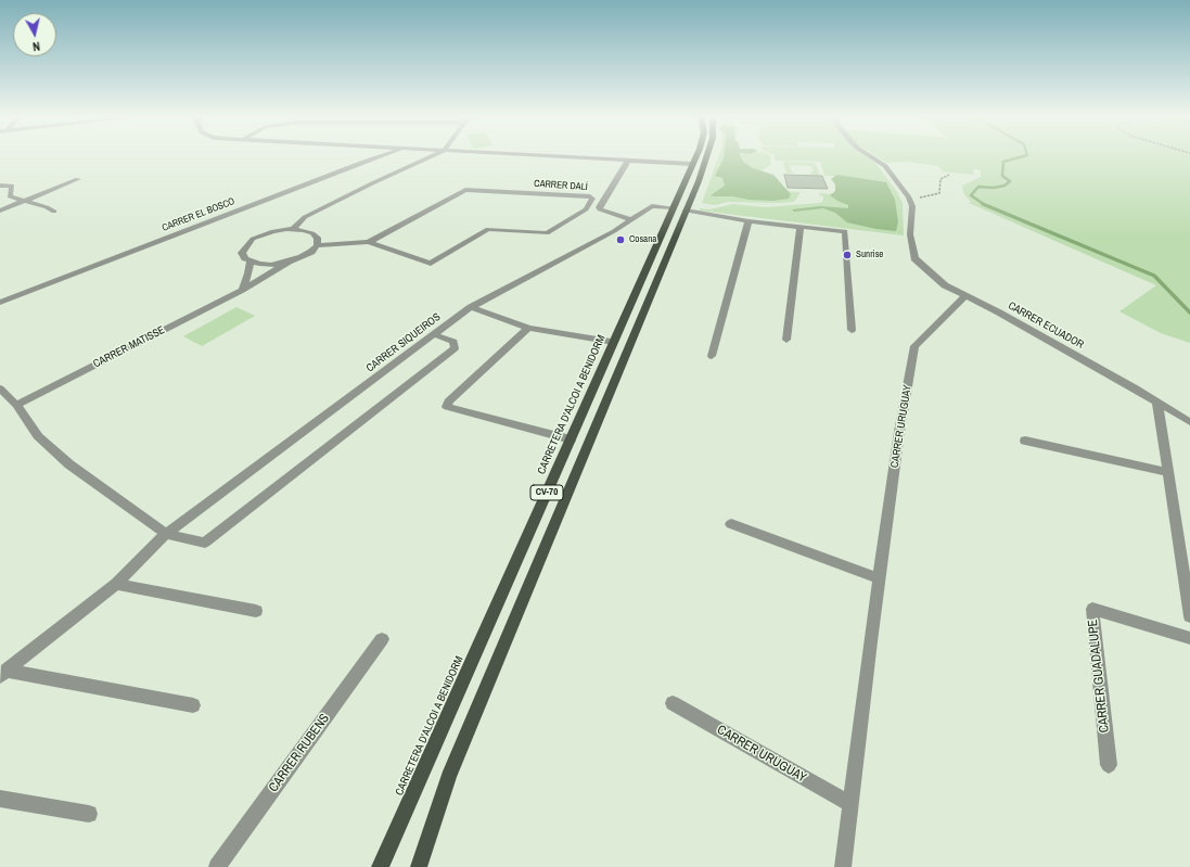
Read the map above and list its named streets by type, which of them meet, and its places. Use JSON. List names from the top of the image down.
{
  "streets": {
    "main road": ["CARRETERA D'ALCOI A BENIDORM", "CV-70"],
    "street": [
      "CARRER DALÍ",
      "CARRER EL BOSCO",
      "CARRER ECUADOR",
      "CARRER SIQUEIROS",
      "CARRER MATISSE",
      "CARRER URUGUAY",
      "CARRER GUADALUPE",
      "CARRER RUBENS"
    ]
  },
  "crossings": [
    ["CARRER ECUADOR", "CARRER URUGUAY"],
    ["CARRER SIQUEIROS", "CARRETERA D'ALCOI A BENIDORM"]
  ],
  "places": ["Cosana", "Sunrise"],
  "north": "bottom"
}
